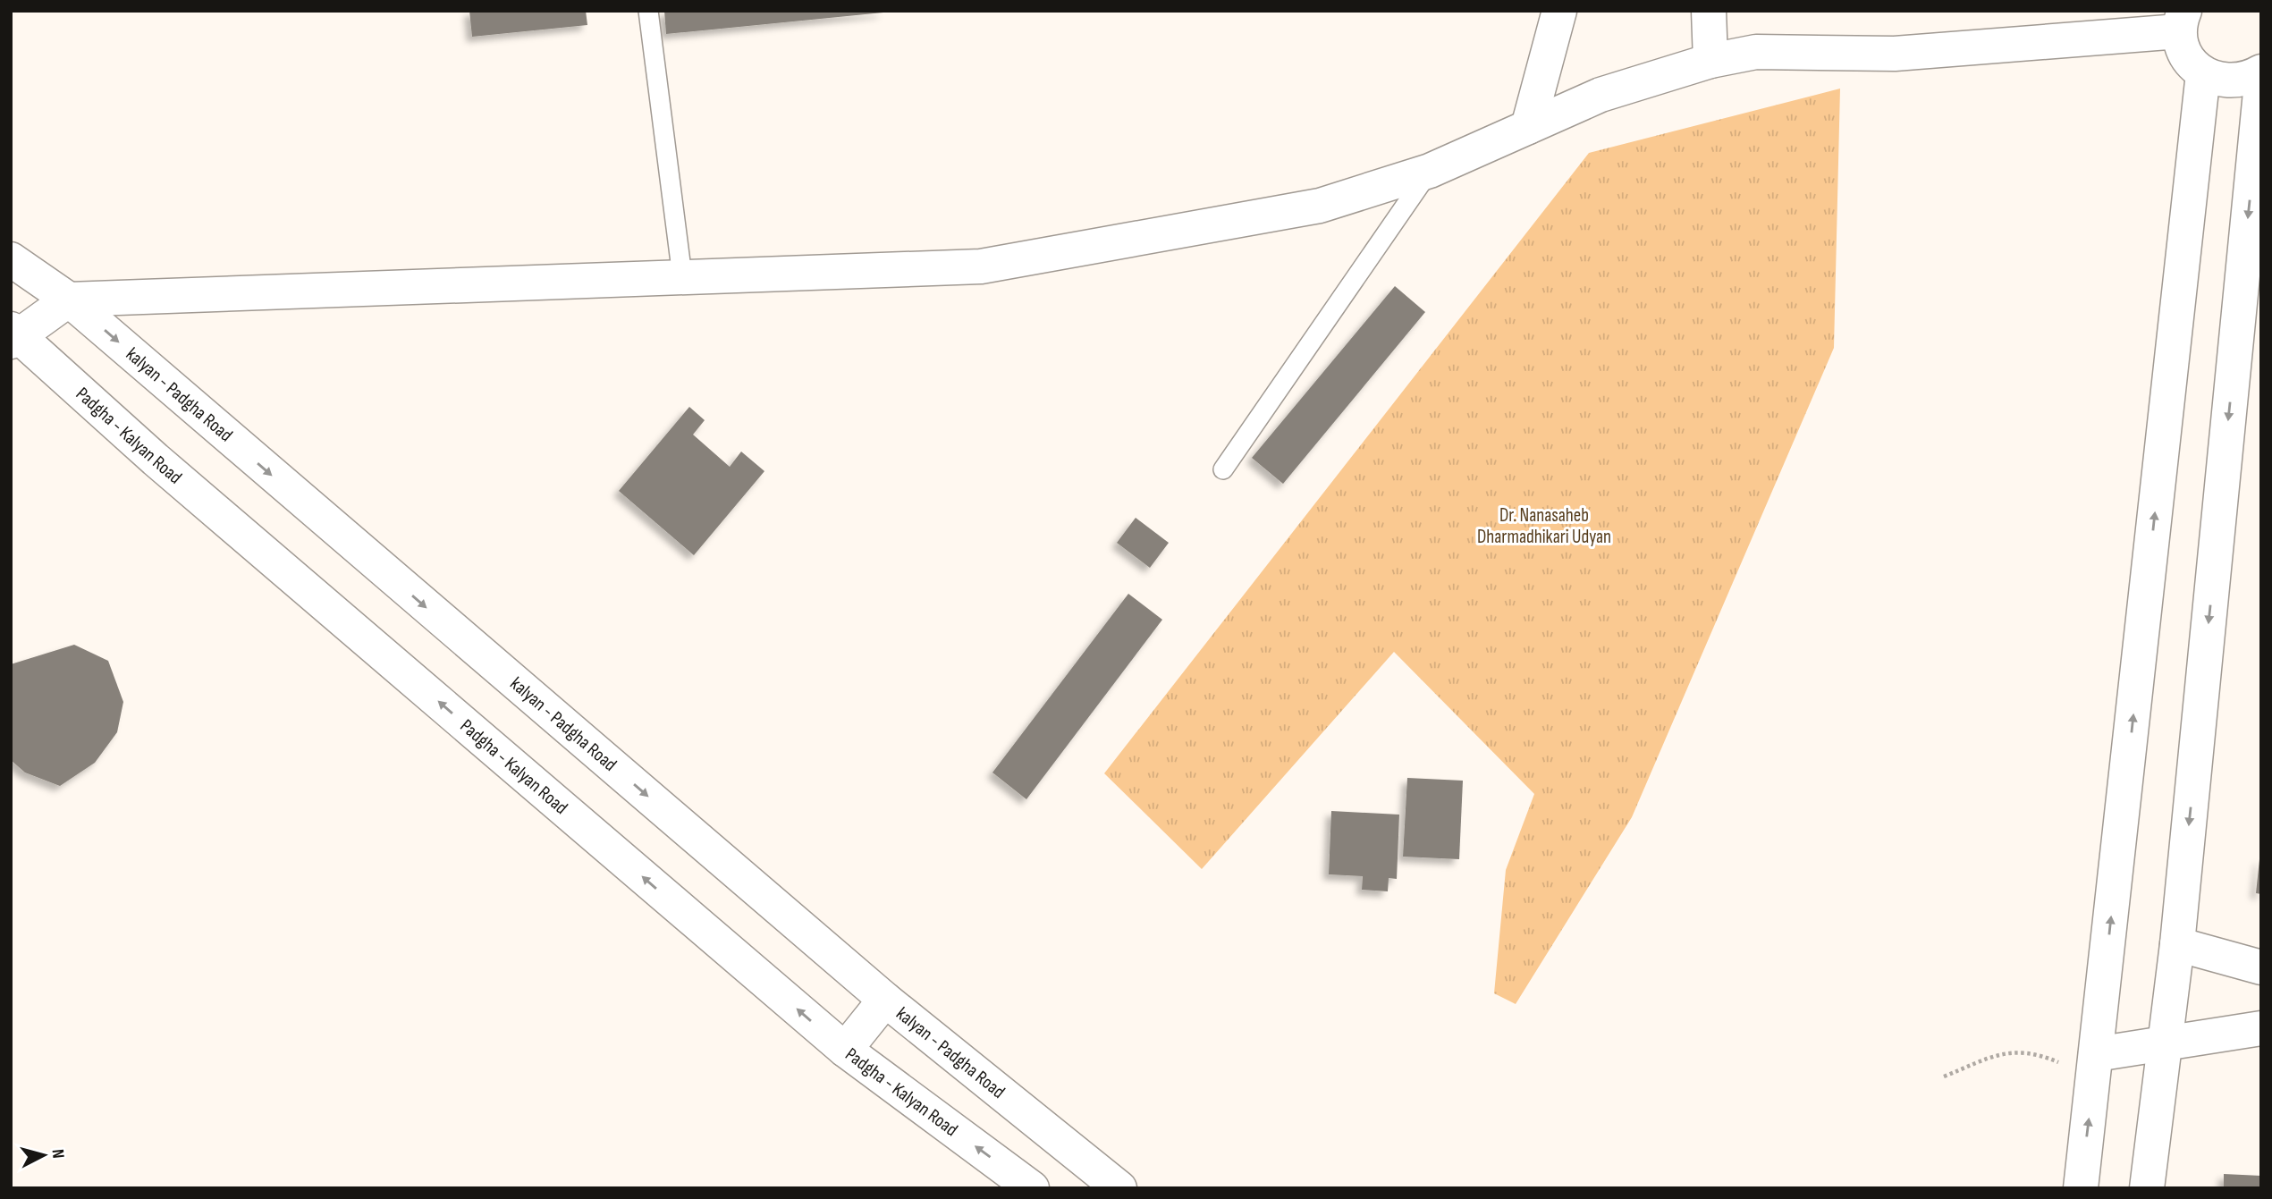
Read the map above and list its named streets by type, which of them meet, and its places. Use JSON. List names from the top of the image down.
{
  "streets": {
    "street": ["kalyan - Padgha Road", "Padgha - Kalyan Road"]
  },
  "one_way": ["kalyan - Padgha Road", "Padgha - Kalyan Road"],
  "parks": ["Dr. Nanasaheb Dharmadhikari Udyan"],
  "north": "right"
}
